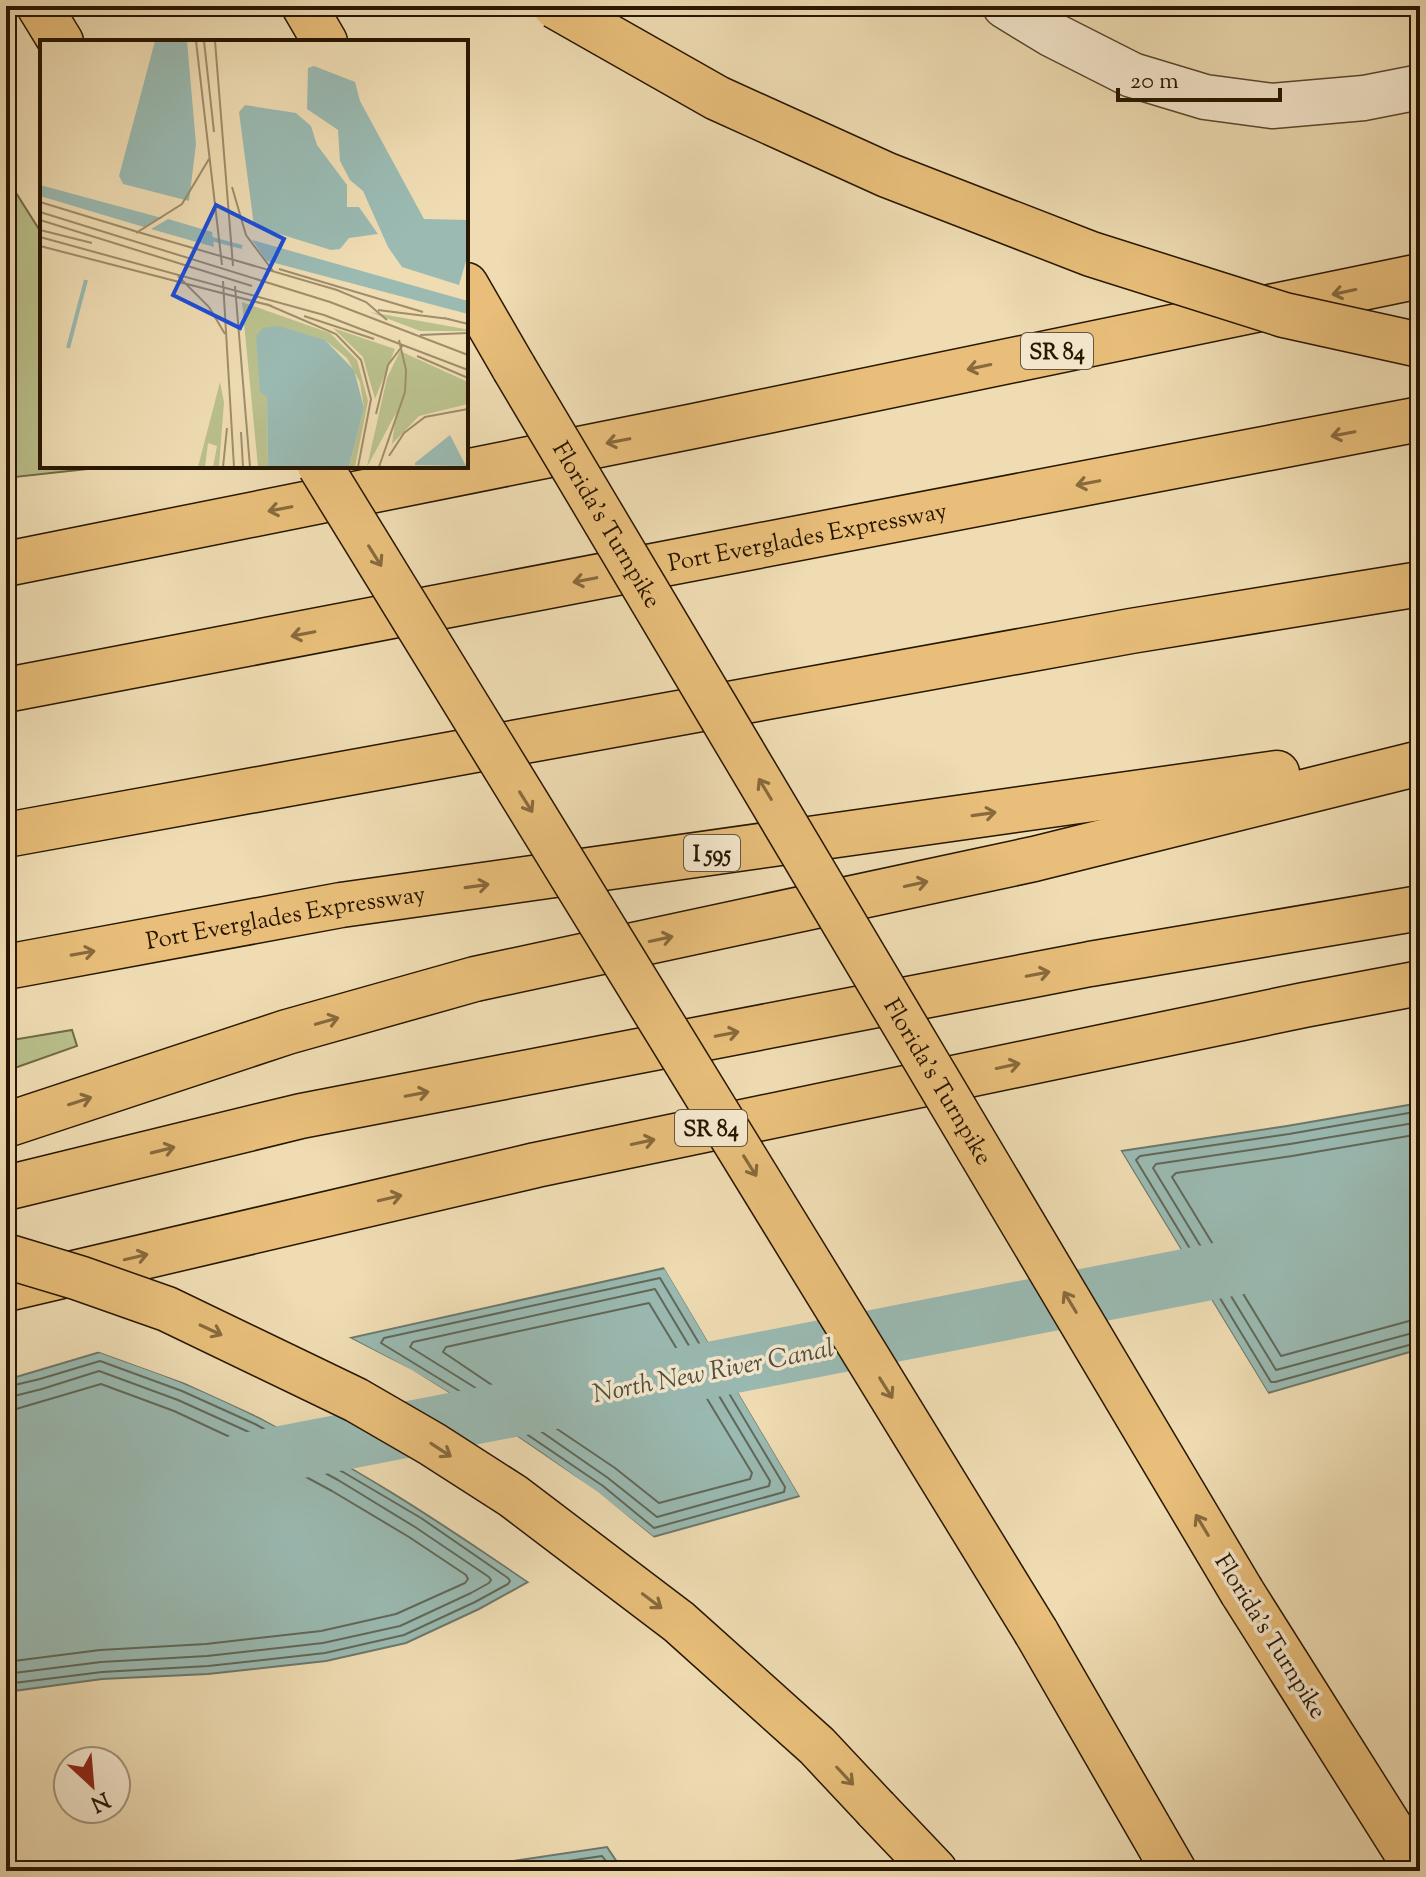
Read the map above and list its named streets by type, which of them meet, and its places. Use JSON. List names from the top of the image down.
{
  "streets": {
    "main road": [
      "SR 84",
      "Florida's Turnpike",
      "Port Everglades Expressway",
      "I 595"
    ]
  },
  "water": ["North New River Canal"],
  "scale_bar": "20 m",
  "north": "bottom right"
}
